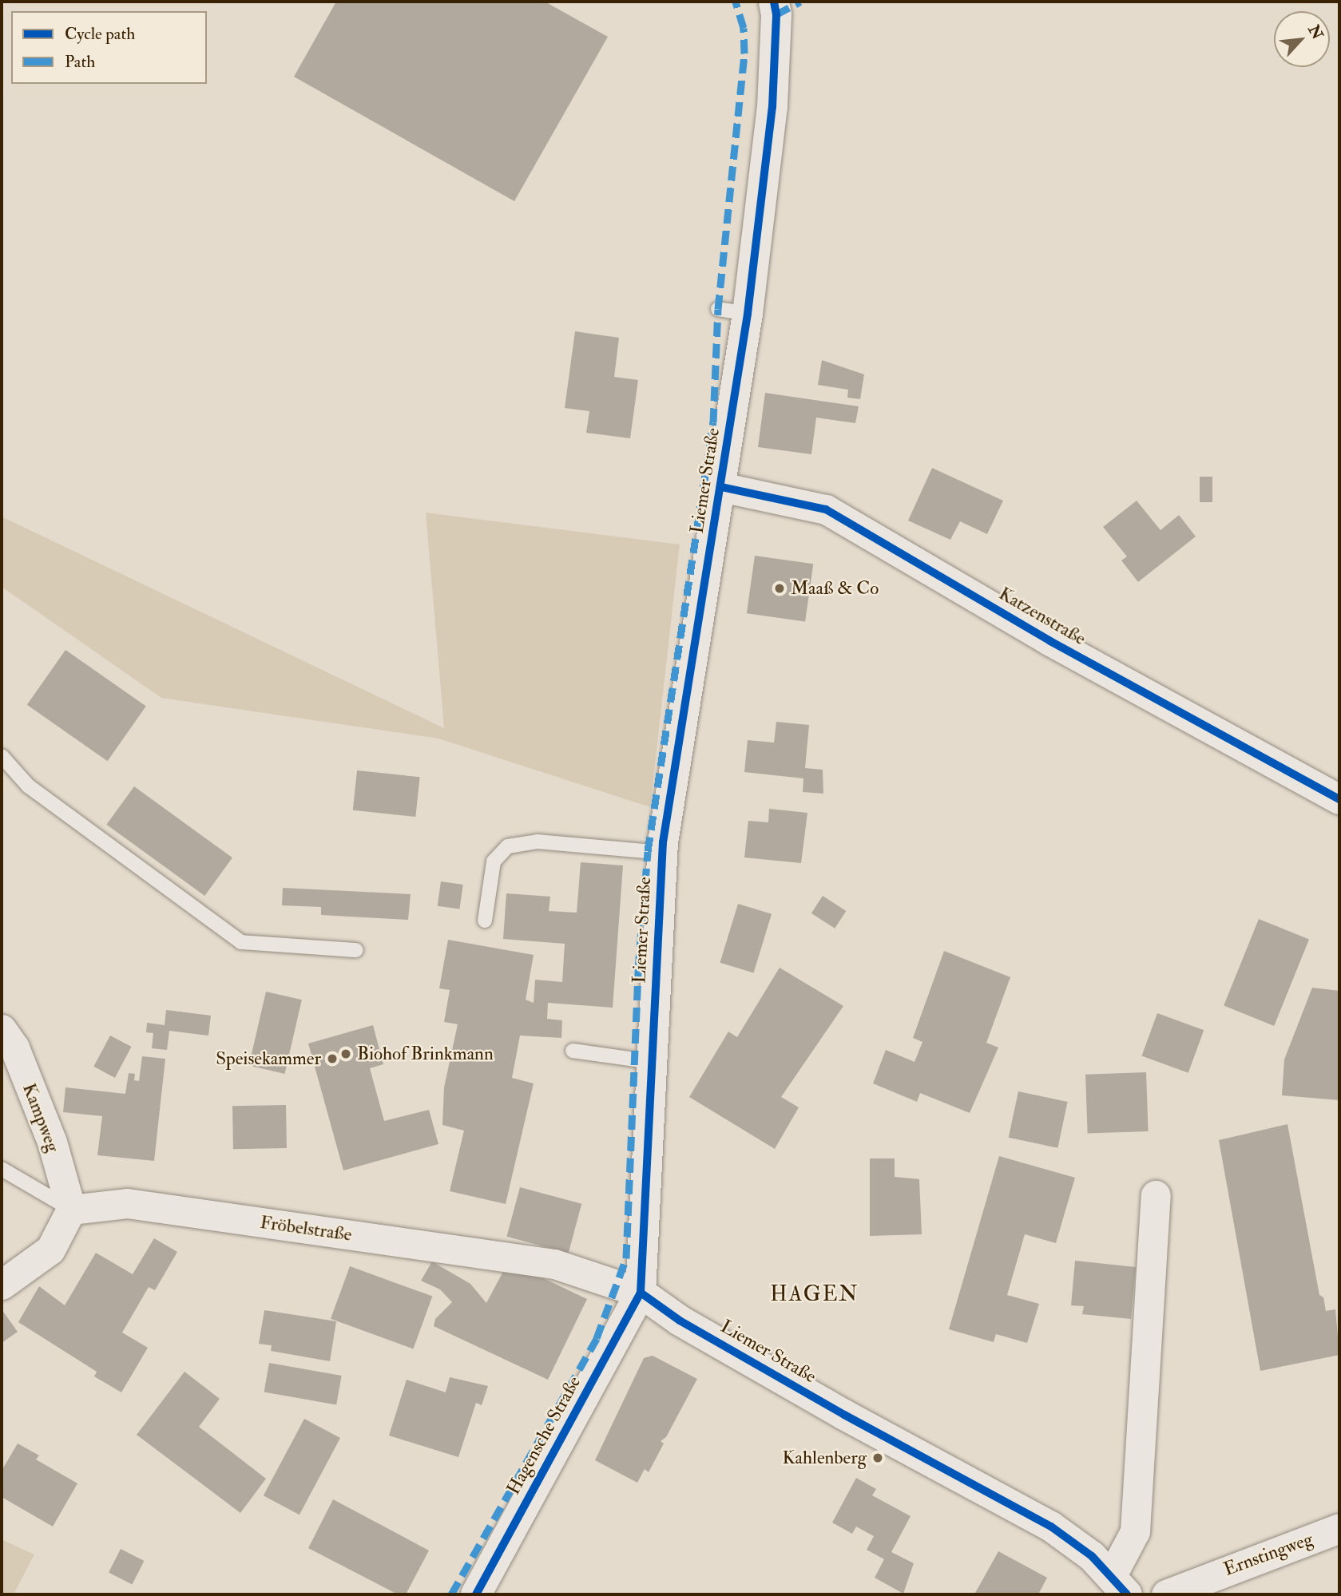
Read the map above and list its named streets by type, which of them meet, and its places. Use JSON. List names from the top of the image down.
{
  "streets": {
    "main road": ["Liemer Straße", "Hagensche Straße"],
    "street": [
      "Katzenstraße",
      "Kampweg",
      "Fröbelstraße",
      "Ernstingweg"
    ]
  },
  "crossings": [
    ["Liemer Straße", "Katzenstraße"],
    ["Liemer Straße", "Fröbelstraße"],
    ["Liemer Straße", "Hagensche Straße"],
    ["Kampweg", "Fröbelstraße"],
    ["Fröbelstraße", "Hagensche Straße"]
  ],
  "districts": ["HAGEN"],
  "places": [
    "Maaß & Co",
    "Biohof Brinkmann",
    "Speisekammer",
    "Kahlenberg"
  ],
  "legend": ["Cycle path", "Path"],
  "north": "top right"
}
